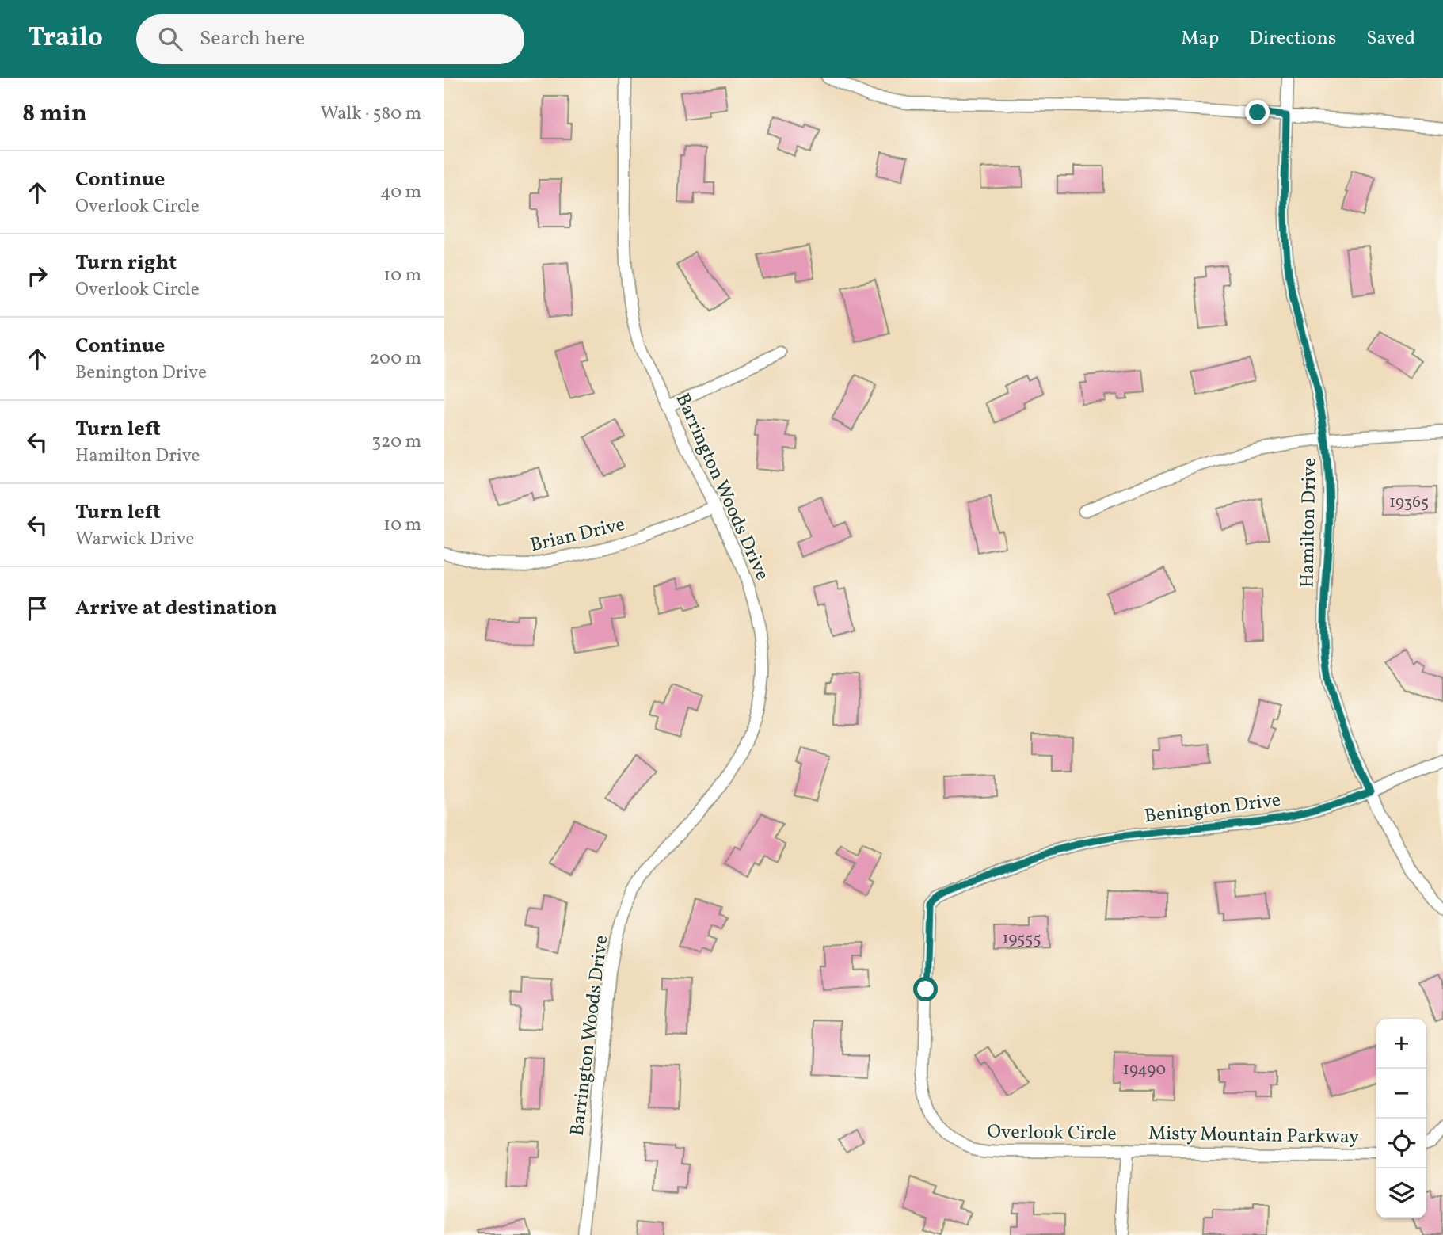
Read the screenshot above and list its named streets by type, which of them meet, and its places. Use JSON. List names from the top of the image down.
{
  "streets": {
    "street": [
      "Barrington Woods Drive",
      "Hamilton Drive",
      "Brian Drive",
      "Benington Drive",
      "Overlook Circle",
      "Misty Mountain Parkway"
    ]
  },
  "crossings": [
    ["Barrington Woods Drive", "Brian Drive"],
    ["Hamilton Drive", "Benington Drive"],
    ["Benington Drive", "Overlook Circle"],
    ["Overlook Circle", "Misty Mountain Parkway"]
  ],
  "house_numbers": ["19365", "19555", "19490"],
  "page": {
    "header": "Trailo",
    "search": "Search here",
    "nav": ["Map", "Directions", "Saved"],
    "heading": ["8 min", "Walk · 580 m"],
    "list": [
      ["Continue", "Overlook Circle", "40 m"],
      ["Turn right", "Overlook Circle", "10 m"],
      ["Continue", "Benington Drive", "200 m"],
      ["Turn left", "Hamilton Drive", "320 m"],
      ["Turn left", "Warwick Drive", "10 m"],
      "Arrive at destination"
    ],
    "map_buttons": ["+", "−"]
  }
}
